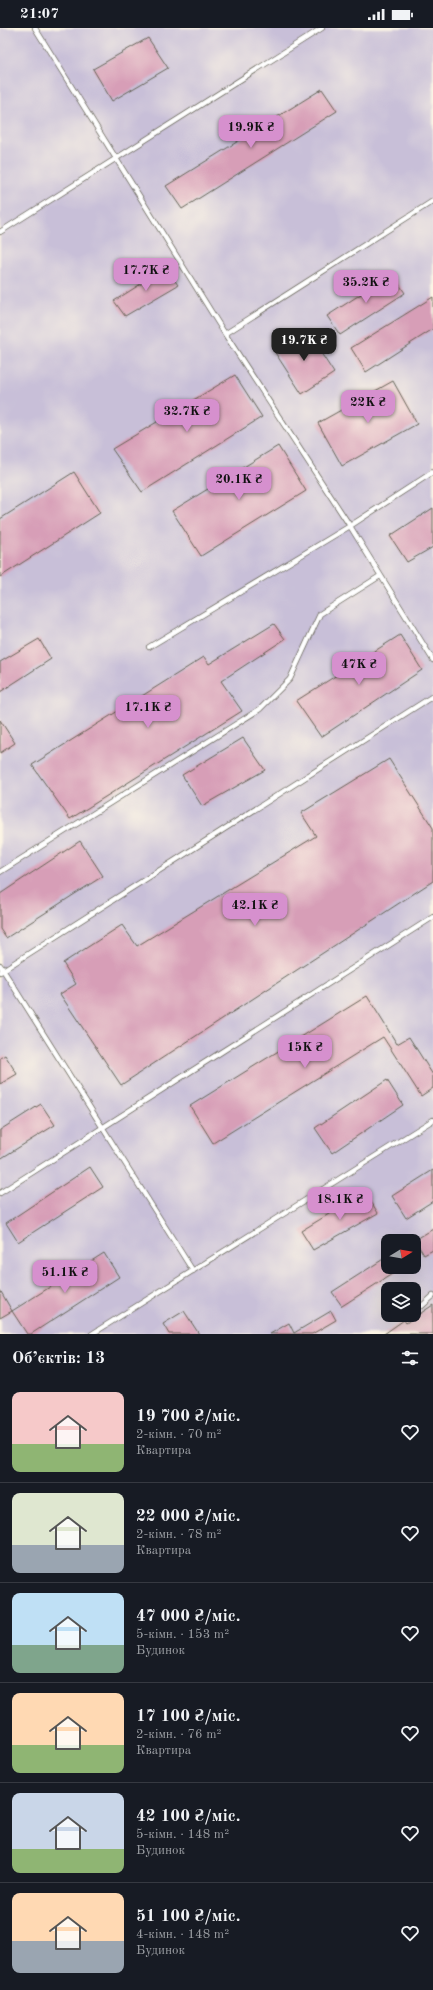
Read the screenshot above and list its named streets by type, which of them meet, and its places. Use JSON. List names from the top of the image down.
{
  "north": "right",
  "page": {
    "status": "21:07",
    "price": [
      "19.9K ₴",
      "17.7K ₴",
      "35.2K ₴",
      "19.7K ₴",
      "22K ₴",
      "32.7K ₴",
      "20.1K ₴",
      "47K ₴",
      "17.1K ₴",
      "42.1K ₴",
      "15K ₴",
      "18.1K ₴",
      "51.1K ₴"
    ],
    "heading": "Об’єктів: 13",
    "list": [
      {
        "name": "19 700 ₴/міс.",
        "note": "2-кімн. · 70 m² · Квартира"
      },
      {
        "name": "22 000 ₴/міс.",
        "note": "2-кімн. · 78 m² · Квартира"
      },
      {
        "name": "47 000 ₴/міс.",
        "note": "5-кімн. · 153 m² · Будинок"
      },
      {
        "name": "17 100 ₴/міс.",
        "note": "2-кімн. · 76 m² · Квартира"
      },
      {
        "name": "42 100 ₴/міс.",
        "note": "5-кімн. · 148 m² · Будинок"
      },
      {
        "name": "51 100 ₴/міс.",
        "note": "4-кімн. · 148 m² · Будинок"
      }
    ]
  }
}
